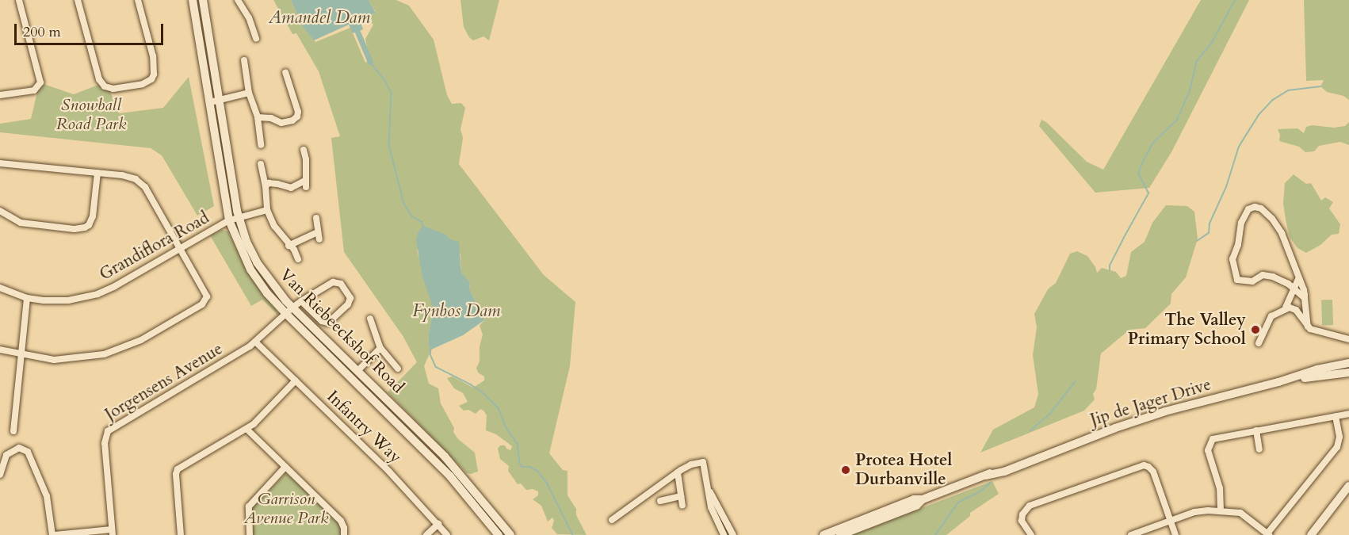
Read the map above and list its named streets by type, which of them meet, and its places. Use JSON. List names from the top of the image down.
{
  "streets": {
    "street": [
      "Grandiflora Road",
      "Van Riebeeckshof Road",
      "Jorgensens Avenue",
      "Jip de Jager Drive",
      "Infantry Way"
    ]
  },
  "crossings": [
    ["Grandiflora Road", "Van Riebeeckshof Road"],
    ["Van Riebeeckshof Road", "Jorgensens Avenue"],
    ["Jorgensens Avenue", "Infantry Way"]
  ],
  "water": ["Amandel Dam", "Fynbos Dam"],
  "parks": ["Snowball Road Park", "Garrison Avenue Park"],
  "places": ["The Valley Primary School", "Protea Hotel Durbanville"],
  "scale_bar": "200 m"
}
